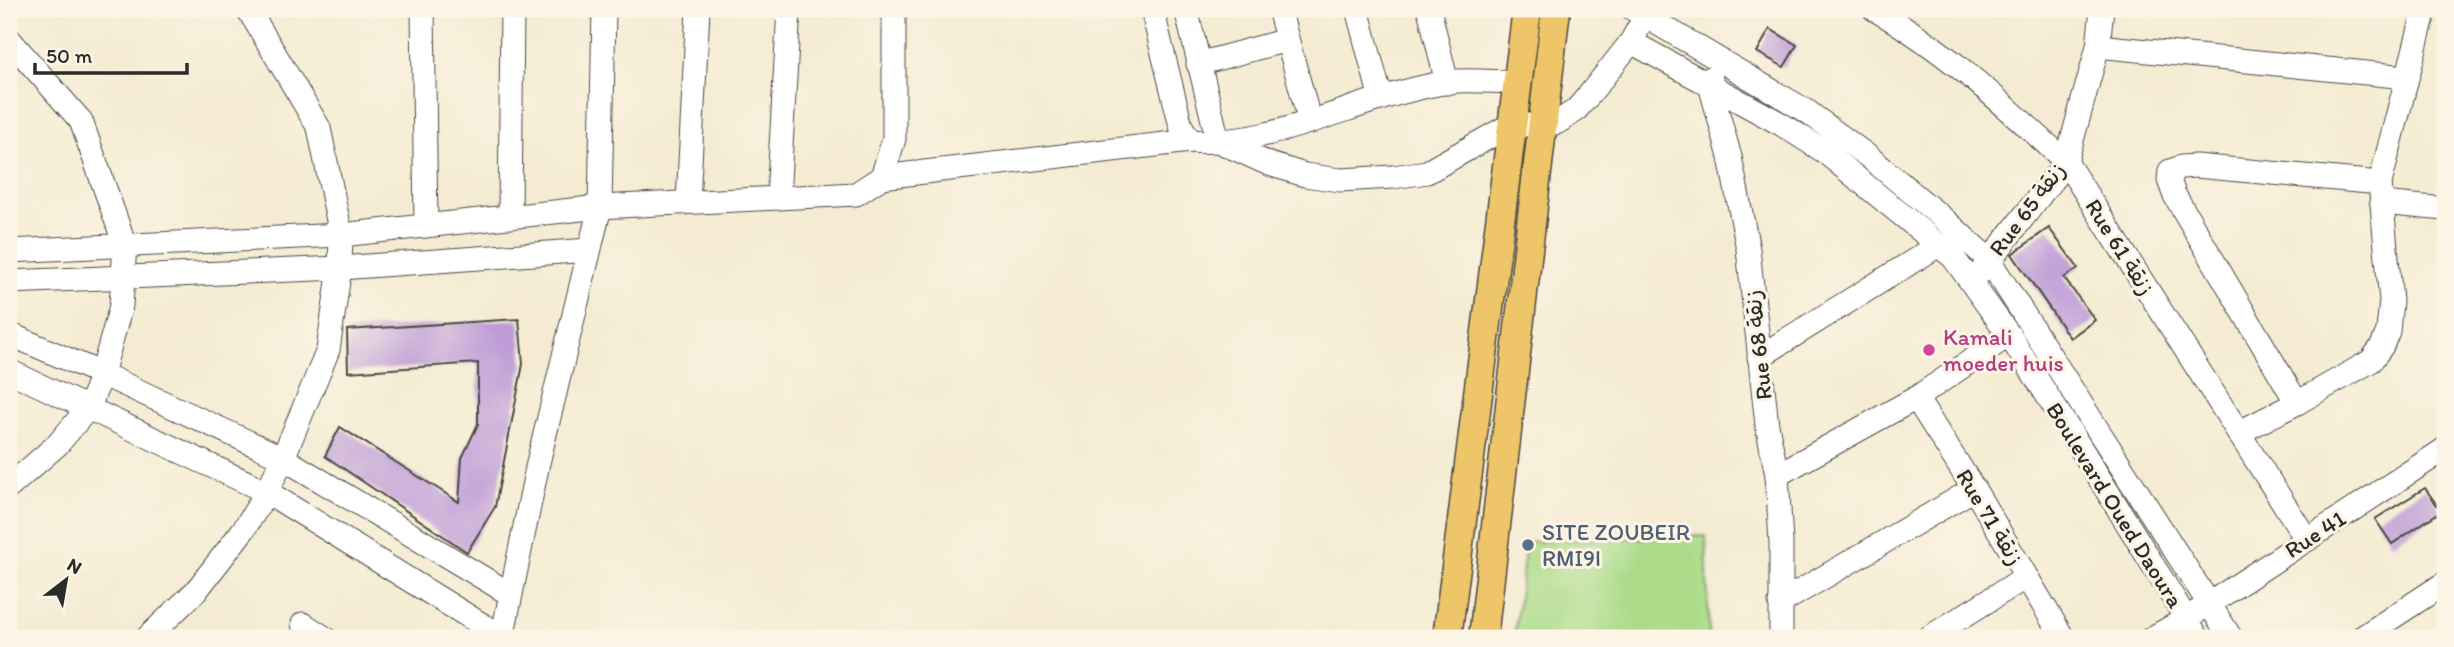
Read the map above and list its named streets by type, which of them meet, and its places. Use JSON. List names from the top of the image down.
{
  "streets": {
    "street": [
      "Rue 65 زنقة",
      "Rue 61 زنقة",
      "Rue 68 زنقة",
      "Boulevard Oued Daoura",
      "Rue 71 زنقة",
      "Rue 41"
    ]
  },
  "crossings": [
    ["Rue 65 زنقة", "Rue 61 زنقة"],
    ["Rue 65 زنقة", "Boulevard Oued Daoura"],
    ["Rue 61 زنقة", "Rue 41"],
    ["Rue 68 زنقة", "Boulevard Oued Daoura"],
    ["Boulevard Oued Daoura", "Rue 41"]
  ],
  "places": ["Kamali moeder huis", "SITE ZOUBEIR RMI9I"],
  "scale_bar": "50 m",
  "north": "top right"
}
